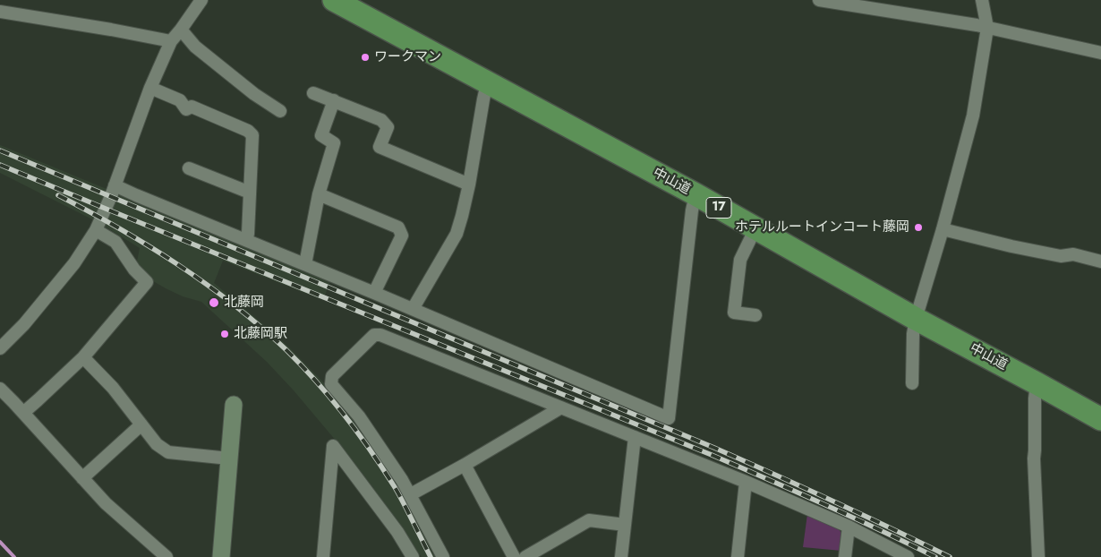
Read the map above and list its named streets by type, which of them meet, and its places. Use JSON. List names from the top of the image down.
{
  "streets": {
    "highway": ["中山道", "17"]
  },
  "places": [
    "ワークマン",
    "ホテルルートインコート藤岡",
    "北藤岡",
    "北藤岡駅"
  ]
}
